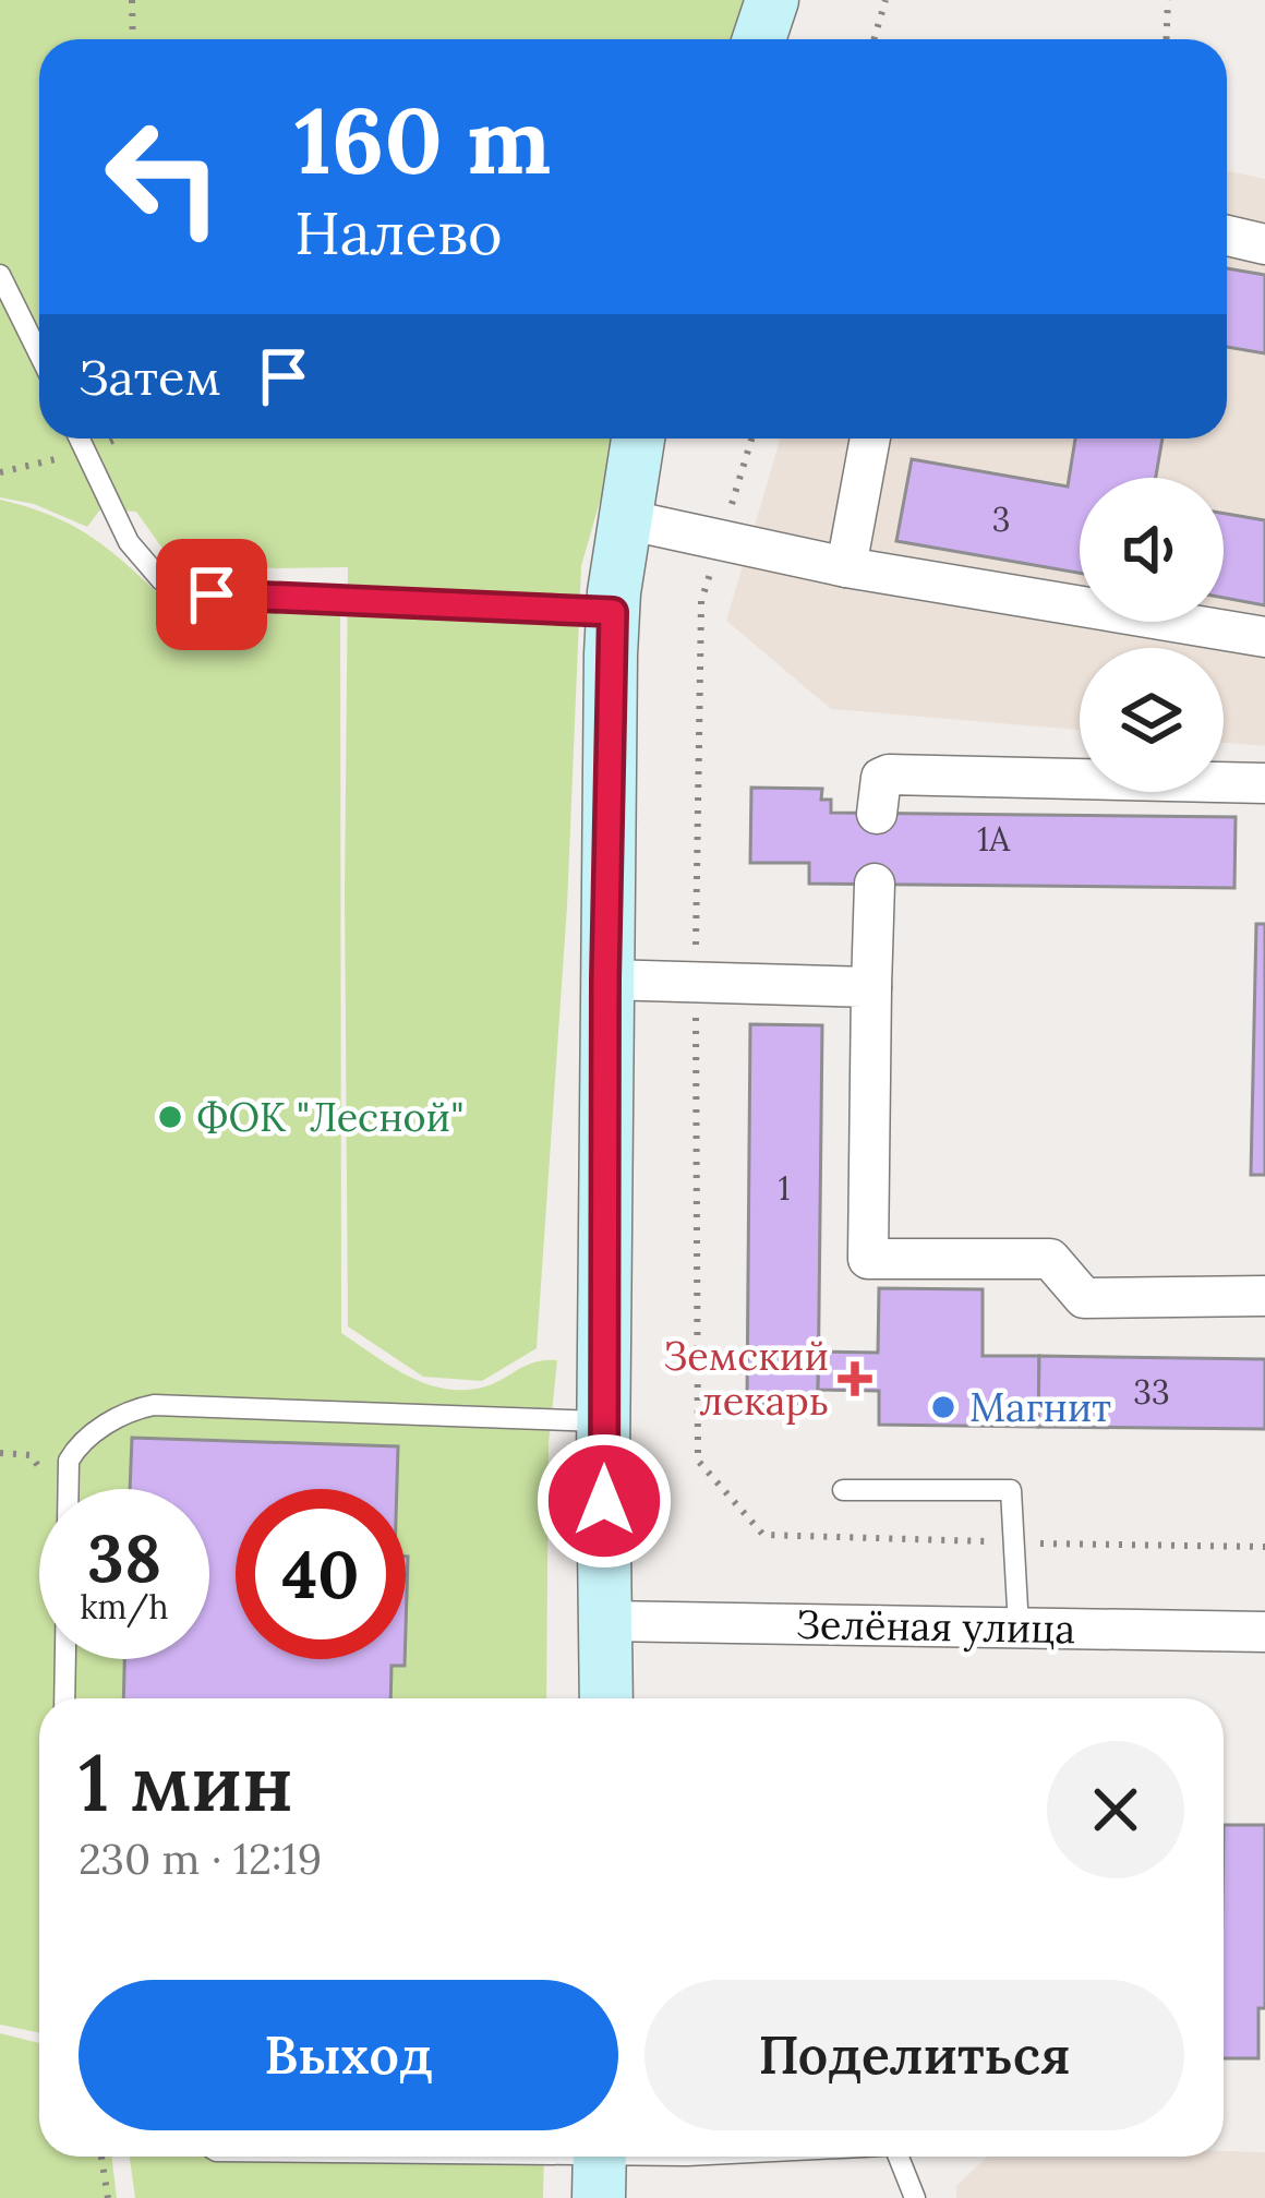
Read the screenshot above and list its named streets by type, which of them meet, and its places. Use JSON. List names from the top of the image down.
{
  "streets": {
    "street": ["Зелёная улица"]
  },
  "places": {
    "other": ["ФОК \"Лесной\"", "Магнит"],
    "health": ["Земский лекарь"]
  },
  "house_numbers": [
    "3",
    "1А",
    "1",
    "33"
  ],
  "page": {
    "turn": ["160 m", "Налево"],
    "then": "Затем",
    "speed": "38 km/h",
    "limit": "40",
    "heading": ["1 мин", "230 m · 12:19"],
    "buttons": ["Выход", "Поделиться"]
  }
}
